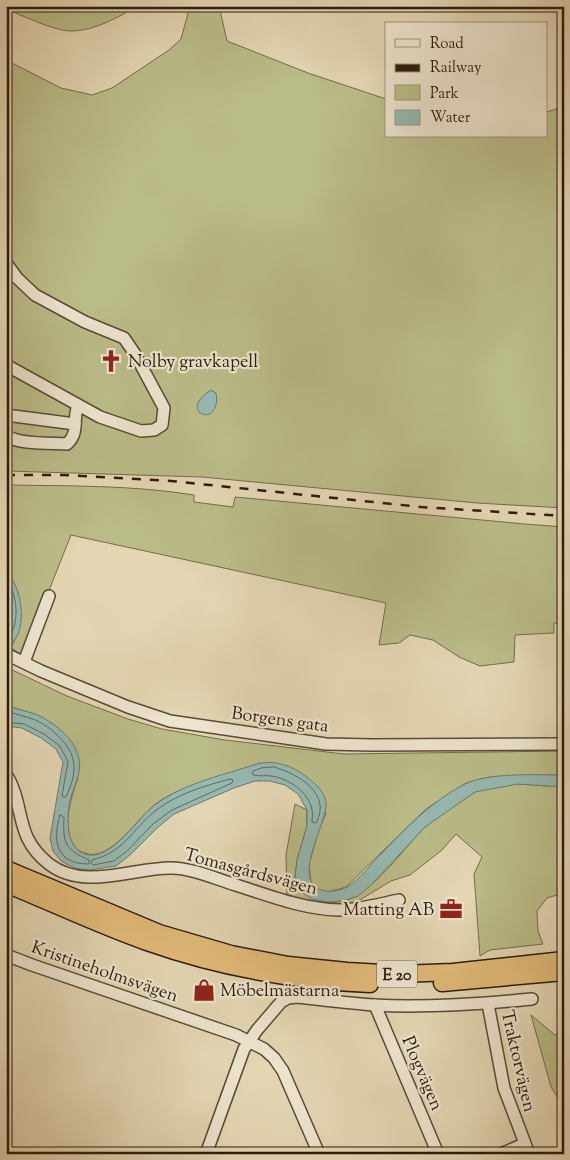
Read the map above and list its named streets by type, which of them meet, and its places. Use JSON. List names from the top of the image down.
{
  "streets": {
    "highway": ["E 20"],
    "street": [
      "Borgens gata",
      "Tomasgårdsvägen",
      "Kristineholmsvägen",
      "Traktorvägen",
      "Plogvägen"
    ]
  },
  "places": {
    "church": ["Nolby gravkapell"],
    "office": ["Matting AB"],
    "shop": ["Möbelmästarna"]
  },
  "legend": [
    "Road",
    "Railway",
    "Park",
    "Water"
  ]
}
